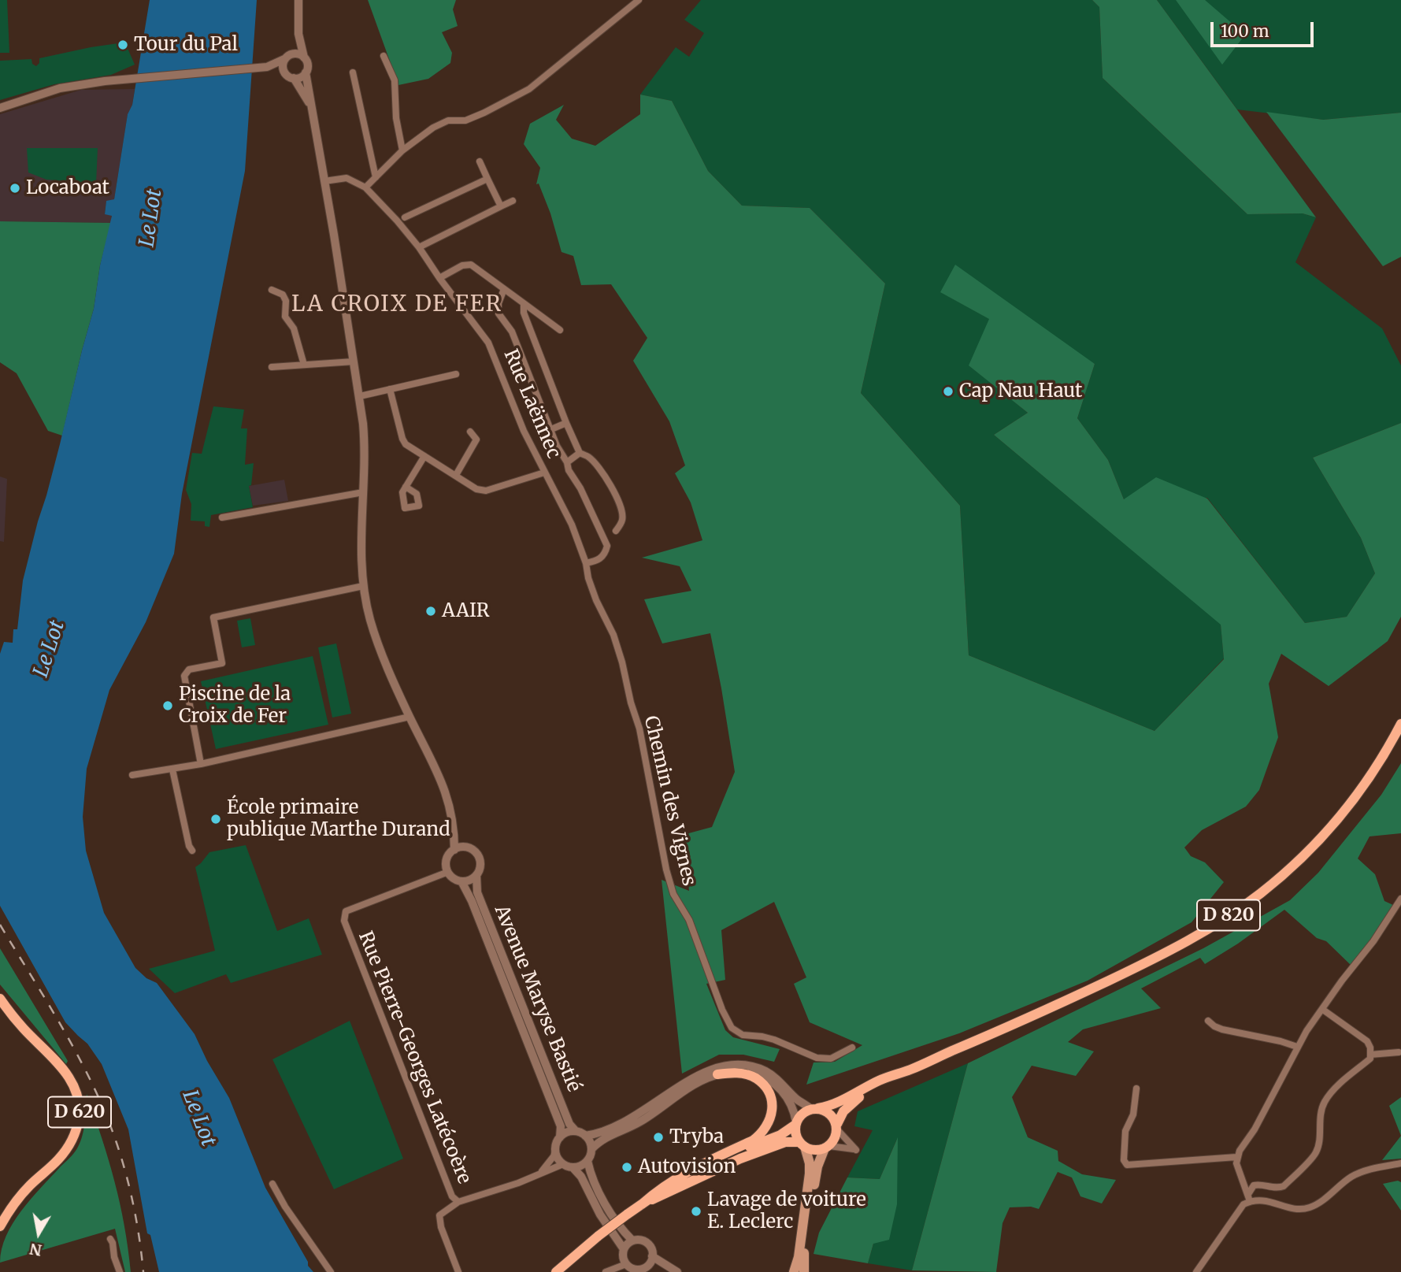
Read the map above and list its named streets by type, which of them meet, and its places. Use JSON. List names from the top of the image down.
{
  "streets": {
    "main road": ["D 820", "D 620"],
    "street": [
      "Rue Laënnec",
      "Chemin des Vignes",
      "Avenue Maryse Bastié",
      "Rue Pierre-Georges Latécoère"
    ]
  },
  "crossings": [
    ["Rue Laënnec", "Chemin des Vignes"],
    ["Rue Laënnec", "Avenue Maryse Bastié"],
    ["Avenue Maryse Bastié", "Rue Pierre-Georges Latécoère"]
  ],
  "districts": ["LA CROIX DE FER"],
  "water": ["Le Lot"],
  "places": [
    "Tour du Pal",
    "Locaboat",
    "Cap Nau Haut",
    "AAIR",
    "Piscine de la Croix de Fer",
    "École primaire publique Marthe Durand",
    "Tryba",
    "Autovision",
    "Lavage de voiture E. Leclerc"
  ],
  "scale_bar": "100 m",
  "north": "bottom"
}
